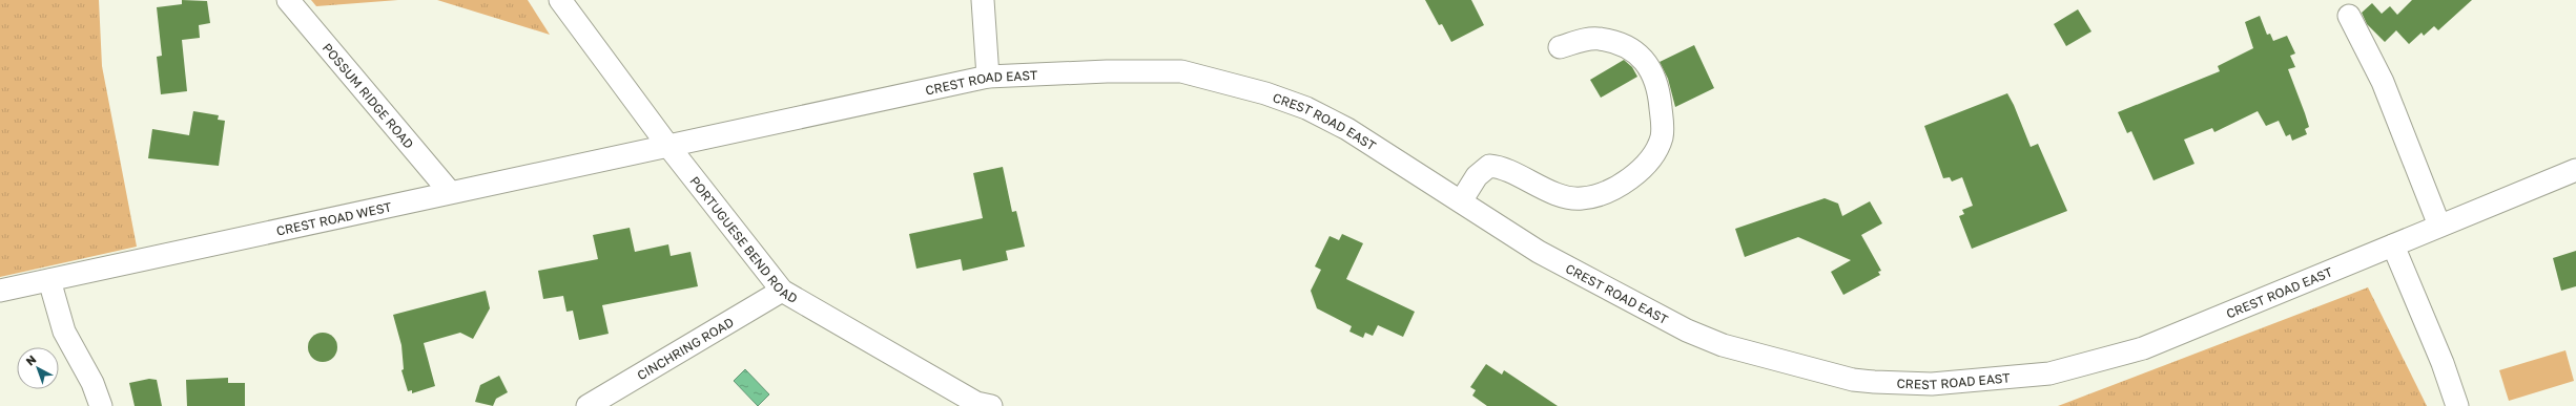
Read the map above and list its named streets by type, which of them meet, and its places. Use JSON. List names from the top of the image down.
{
  "streets": {
    "street": [
      "CREST ROAD EAST",
      "POSSUM RIDGE ROAD",
      "CREST ROAD WEST",
      "PORTUGUESE BEND ROAD",
      "CINCHRING ROAD"
    ]
  },
  "crossings": [
    ["CREST ROAD EAST", "CREST ROAD WEST"],
    ["CREST ROAD EAST", "PORTUGUESE BEND ROAD"],
    ["POSSUM RIDGE ROAD", "CREST ROAD WEST"],
    ["CREST ROAD WEST", "PORTUGUESE BEND ROAD"],
    ["PORTUGUESE BEND ROAD", "CINCHRING ROAD"]
  ],
  "north": "top left"
}
